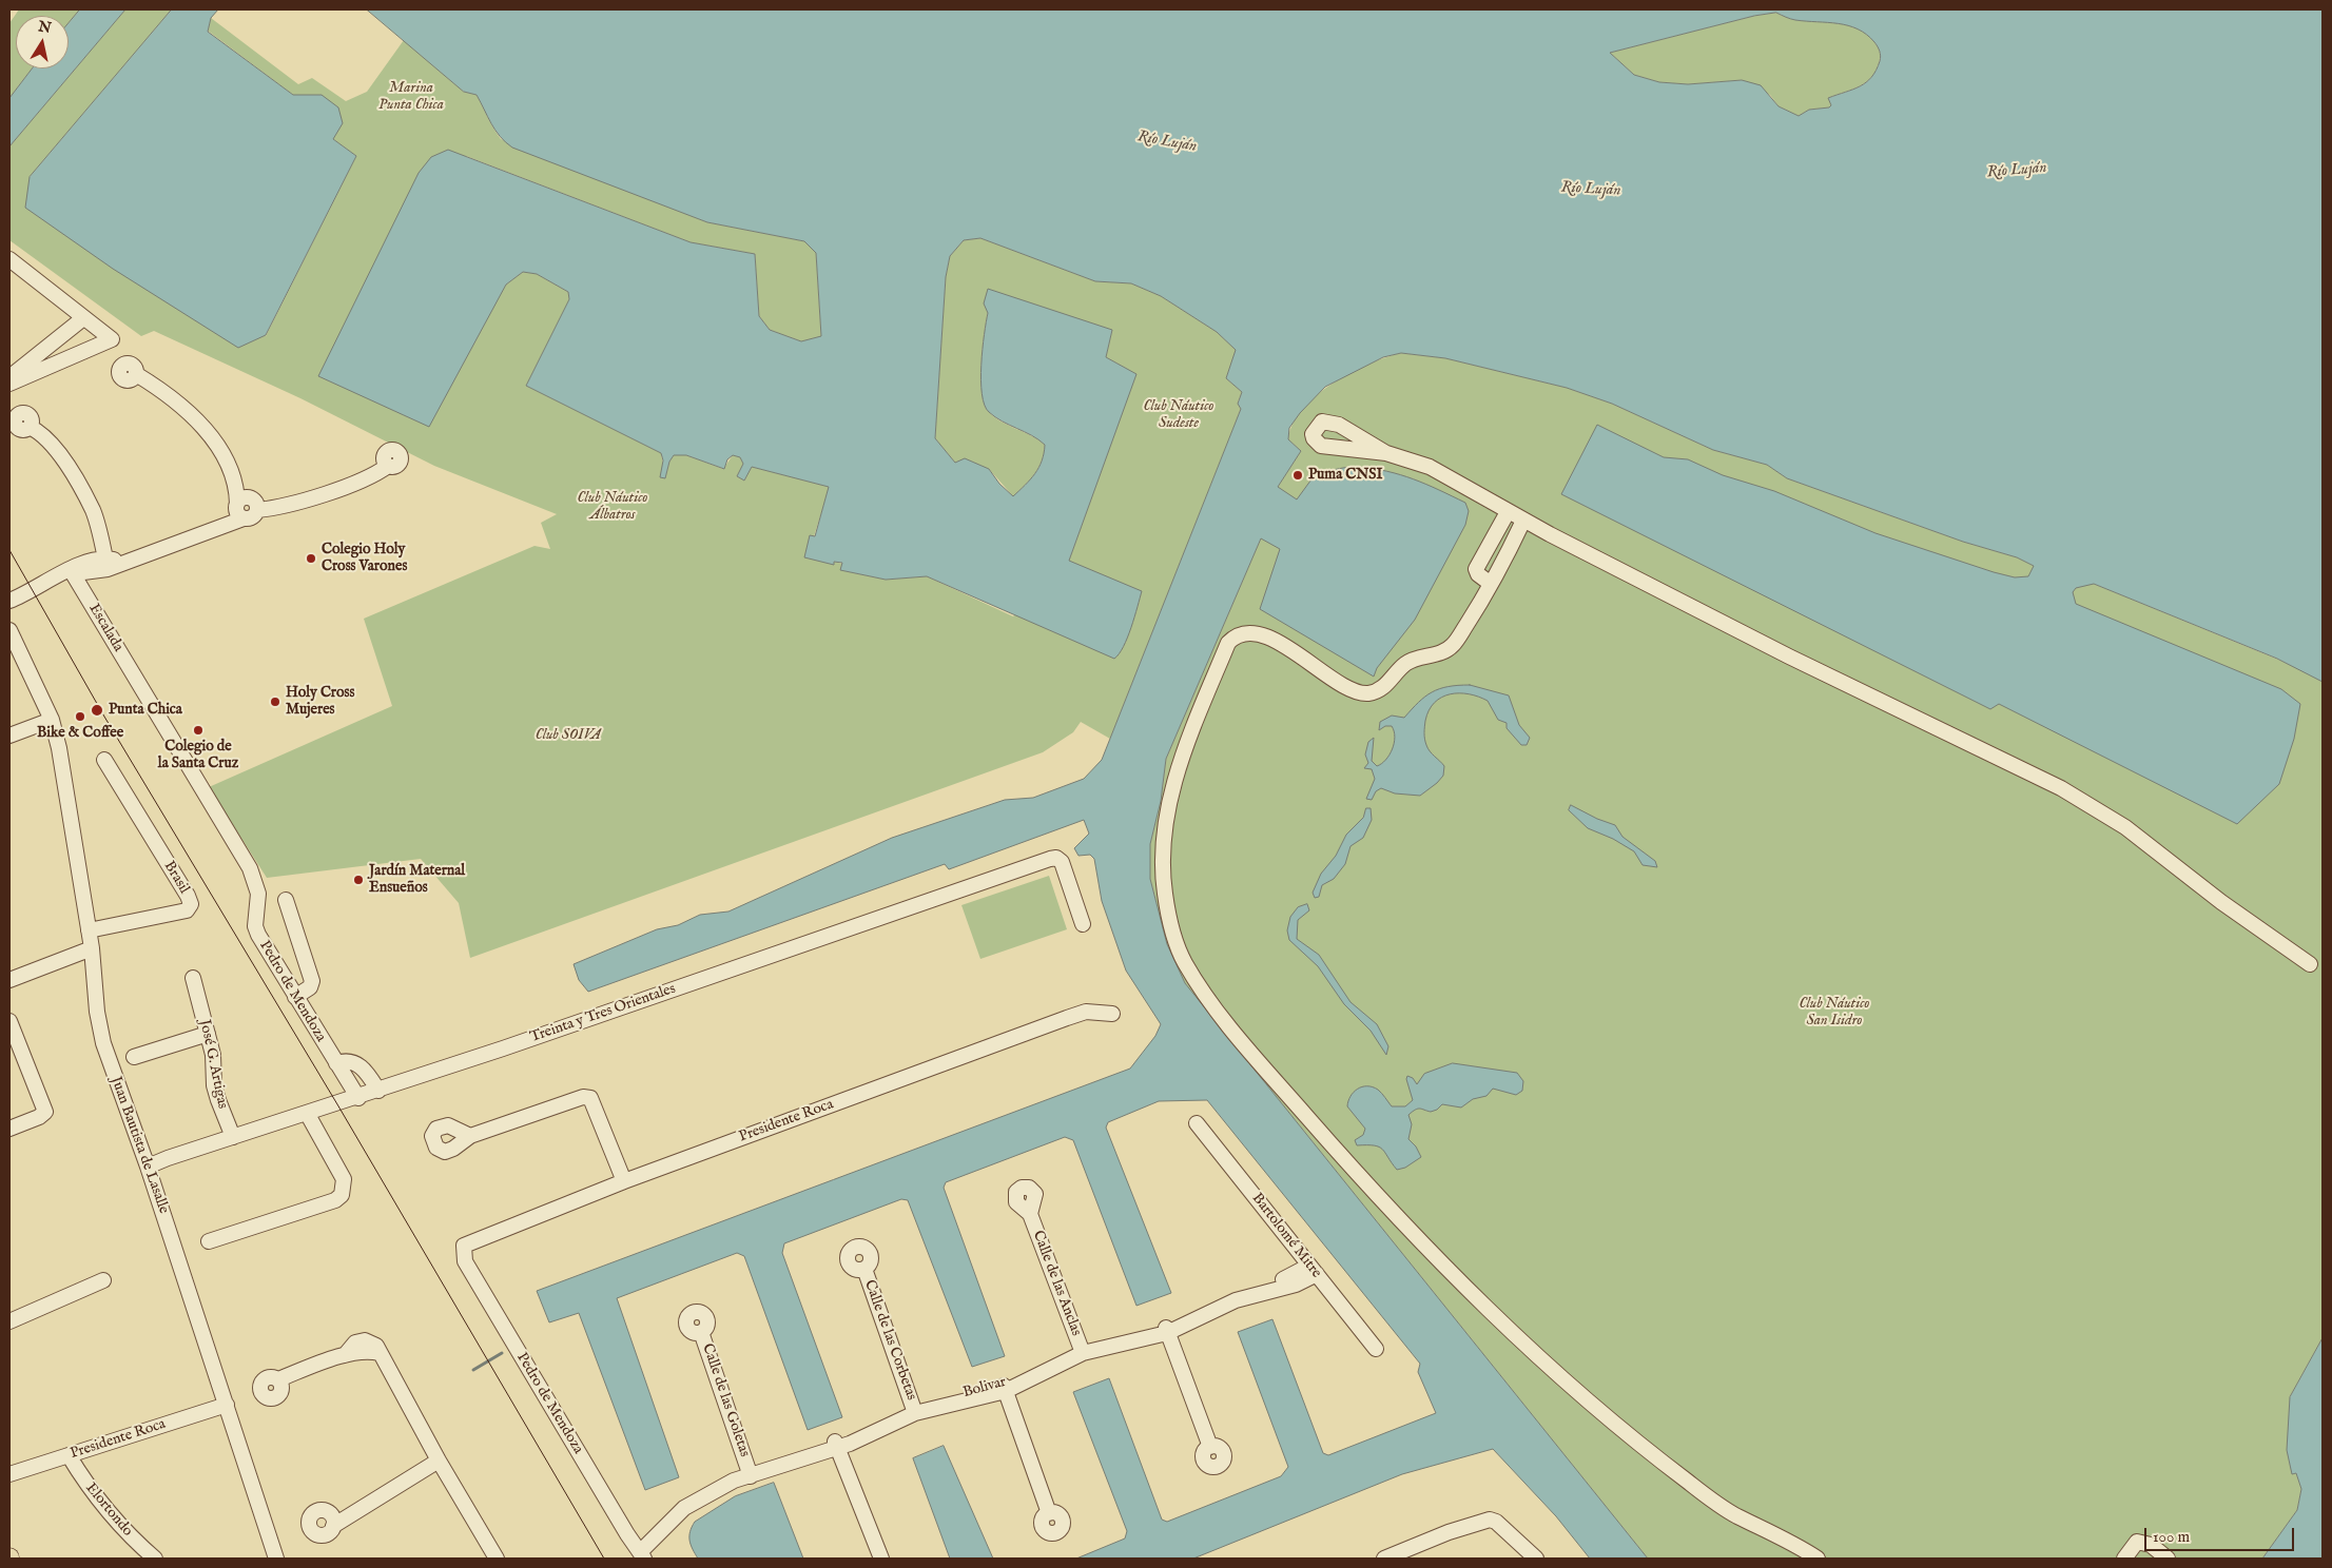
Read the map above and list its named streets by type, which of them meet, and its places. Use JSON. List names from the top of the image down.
{
  "streets": {
    "street": [
      "Escalada",
      "Brasil",
      "Pedro de Mendoza",
      "Treinta y Tres Orientales",
      "José G. Artigas",
      "Presidente Roca",
      "Juan Bautista de Lasalle",
      "Bartolomé Mitre",
      "Calle de las Anclas",
      "Calle de las Corbetas",
      "Bolivar",
      "Calle de las Goletas",
      "Elortondo"
    ]
  },
  "crossings": [
    ["Escalada", "Pedro de Mendoza"],
    ["Brasil", "Juan Bautista de Lasalle"],
    ["Pedro de Mendoza", "Treinta y Tres Orientales"],
    ["Pedro de Mendoza", "Presidente Roca"],
    ["Pedro de Mendoza", "Bolivar"],
    ["Treinta y Tres Orientales", "José G. Artigas"],
    ["Treinta y Tres Orientales", "Juan Bautista de Lasalle"],
    ["Presidente Roca", "Juan Bautista de Lasalle"],
    ["Presidente Roca", "Elortondo"],
    ["Bartolomé Mitre", "Bolivar"],
    ["Calle de las Anclas", "Bolivar"],
    ["Calle de las Corbetas", "Bolivar"],
    ["Bolivar", "Calle de las Goletas"]
  ],
  "water": ["Río Luján"],
  "parks": [
    "Marina Punta Chica",
    "Club Náutico Sudeste",
    "Club Náutico Álbatros",
    "Club SOIVA",
    "Club Náutico San Isidro"
  ],
  "places": [
    "Puma CNSI",
    "Colegio Holy Cross Varones",
    "Holy Cross Mujeres",
    "Punta Chica",
    "Bike & Coffee",
    "Colegio de la Santa Cruz",
    "Jardín Maternal Ensueños"
  ],
  "scale_bar": "100 m",
  "north": "top"
}
